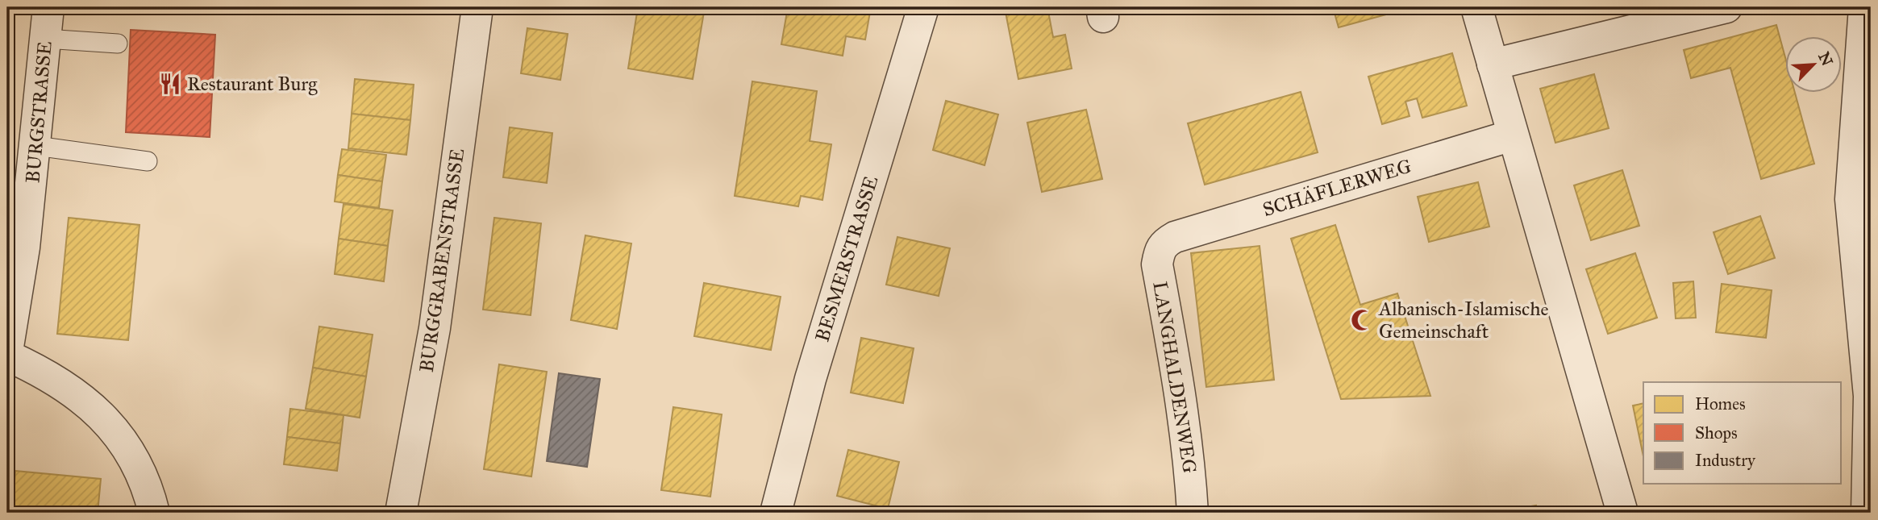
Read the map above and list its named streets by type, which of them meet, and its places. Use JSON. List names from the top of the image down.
{
  "streets": {
    "street": [
      "BURGSTRASSE",
      "SCHÄFLERWEG",
      "BESMERSTRASSE",
      "BURGGRABENSTRASSE",
      "LANGHALDENWEG"
    ]
  },
  "crossings": [
    ["SCHÄFLERWEG", "LANGHALDENWEG"]
  ],
  "places": {
    "restaurant": ["Restaurant Burg"],
    "mosque": ["Albanisch-Islamische Gemeinschaft"]
  },
  "legend": ["Homes", "Shops", "Industry"],
  "north": "top right"
}
